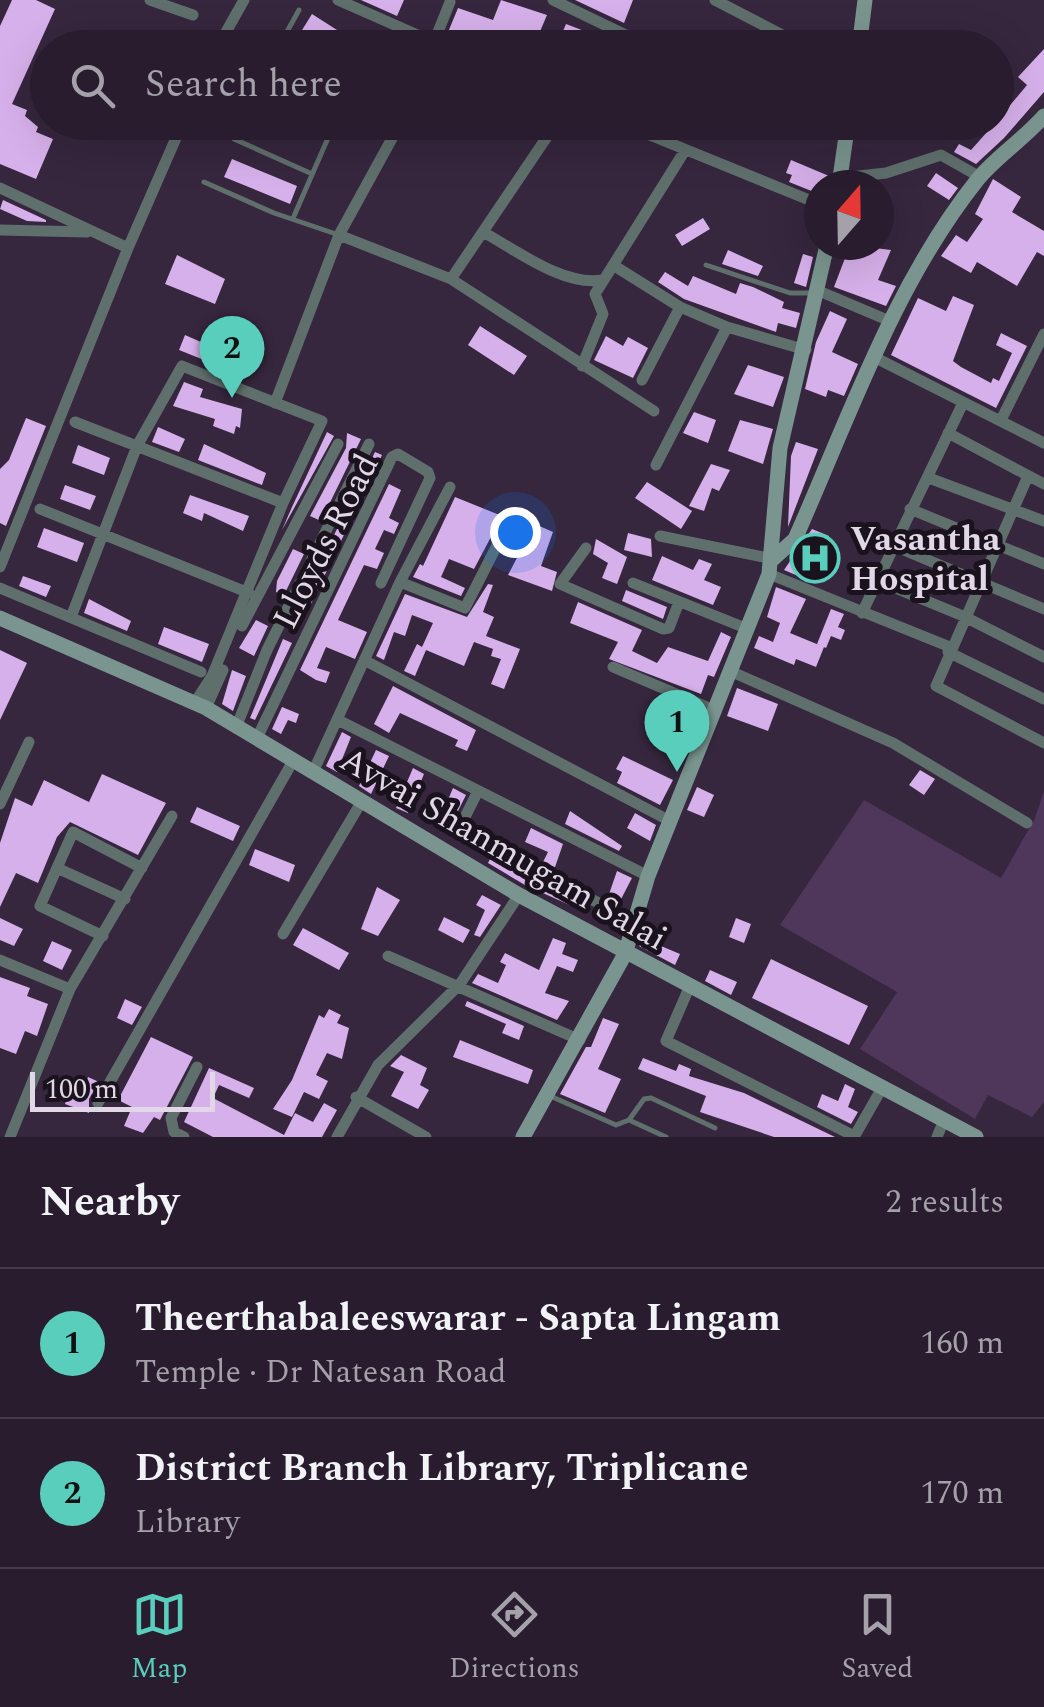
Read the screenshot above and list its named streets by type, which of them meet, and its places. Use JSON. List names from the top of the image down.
{
  "streets": {
    "street": ["Lloyds Road", "Avvai Shanmugam Salai"]
  },
  "crossings": [
    ["Lloyds Road", "Avvai Shanmugam Salai"]
  ],
  "places": {
    "hospital": ["Vasantha Hospital"]
  },
  "scale_bar": "100 m",
  "north": "top",
  "page": {
    "search": "Search here",
    "pins": ["2", "1"],
    "scale": "100 m",
    "heading": ["Nearby", "2 results"],
    "list": [
      {
        "mark": "1",
        "name": "Theerthabaleeswarar - Sapta Lingam",
        "note": "Temple · Dr Natesan Road",
        "value": "160 m"
      },
      {
        "mark": "2",
        "name": "District Branch Library, Triplicane",
        "note": "Library",
        "value": "170 m"
      }
    ],
    "nav": ["Map", "Directions", "Saved"]
  }
}
